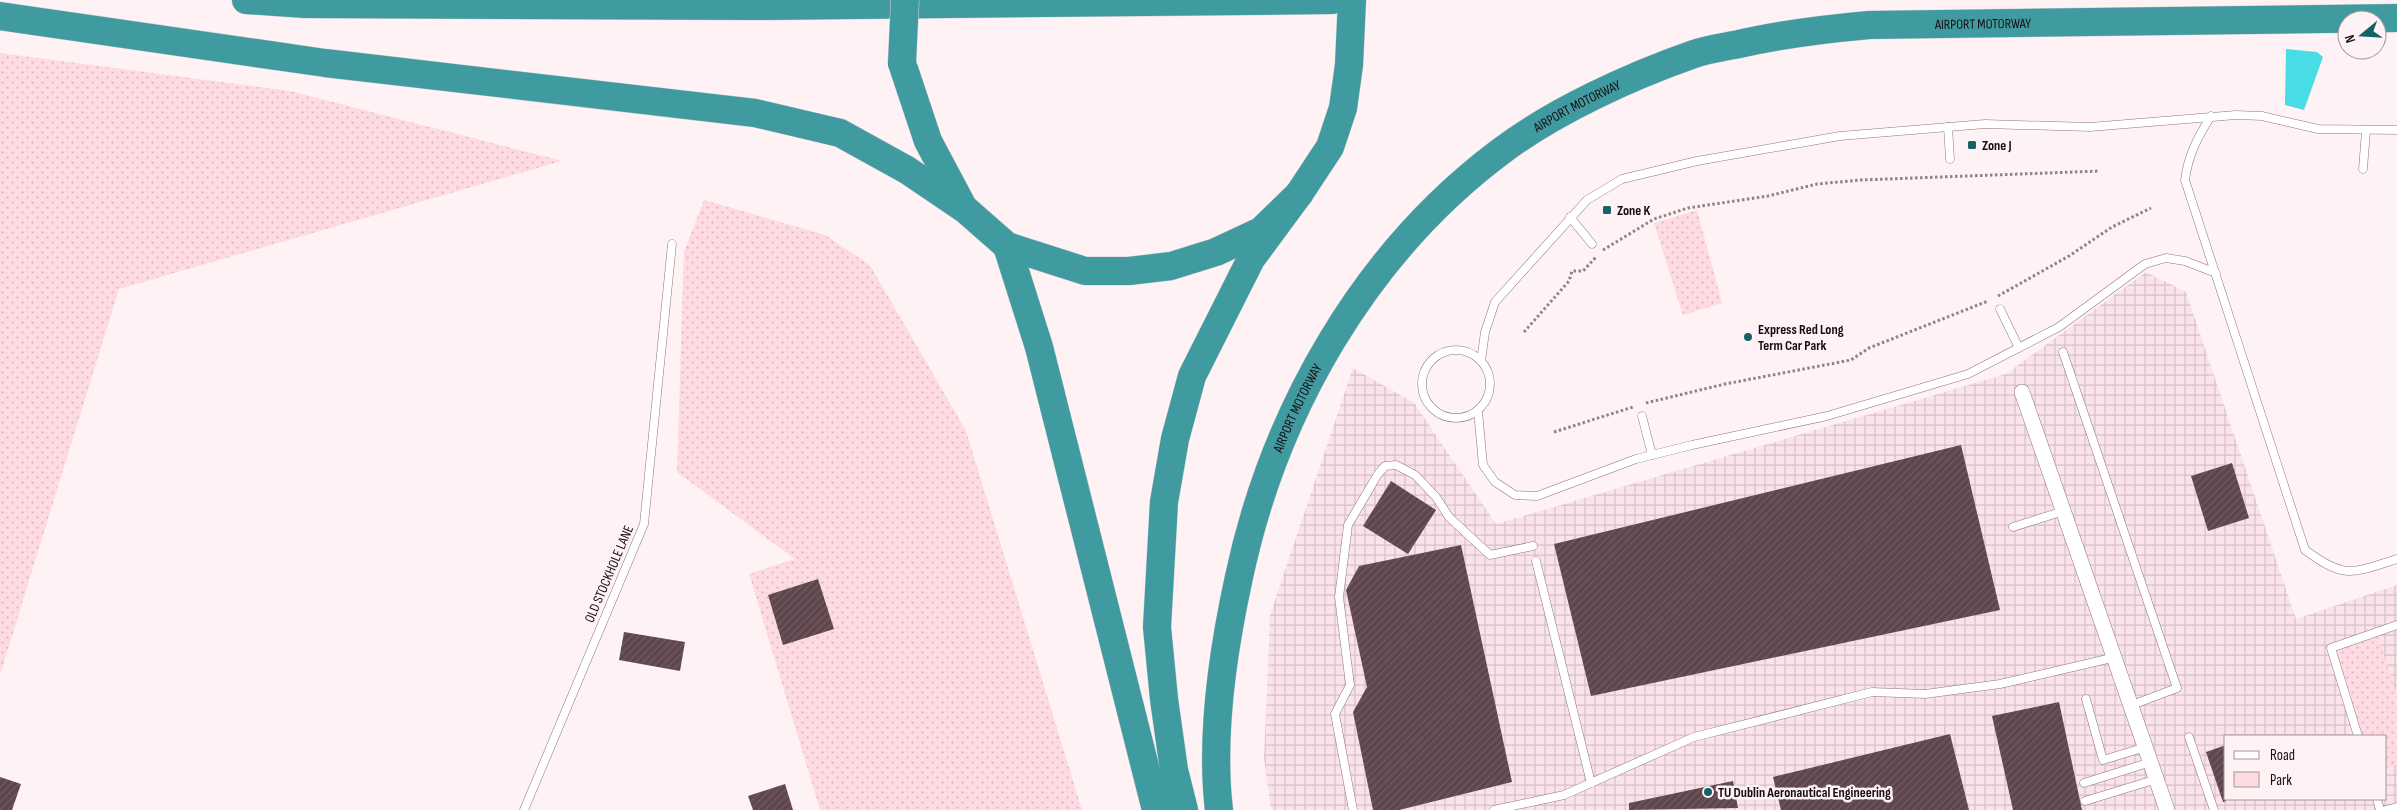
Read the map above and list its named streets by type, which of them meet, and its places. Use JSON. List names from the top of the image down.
{
  "streets": {
    "highway": ["AIRPORT MOTORWAY"],
    "lane": ["OLD STOCKHOLE LANE"]
  },
  "places": {
    "transit": ["Zone J", "Zone K"],
    "other": ["Express Red Long Term Car Park", "TU Dublin Aeronautical Engineering"]
  },
  "legend": ["Road", "Park"],
  "north": "left"
}
